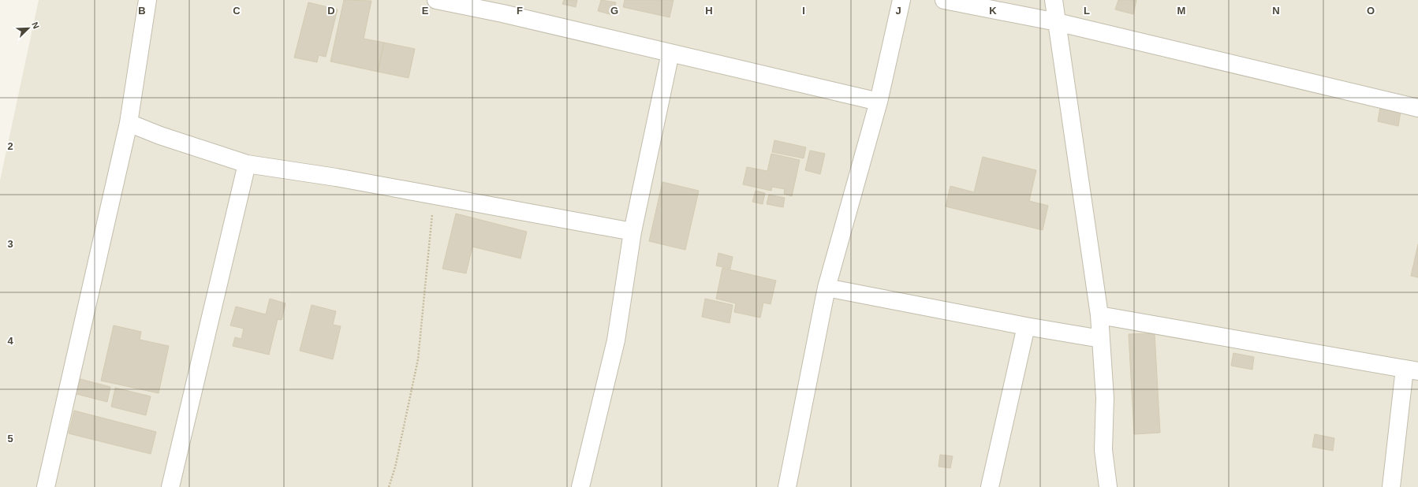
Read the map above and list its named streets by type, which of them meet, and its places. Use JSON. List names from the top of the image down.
{
  "north": "top right",
  "grid": {
    "columns": [
      "B",
      "C",
      "D",
      "E",
      "F",
      "G",
      "H",
      "I",
      "J",
      "K",
      "L",
      "M",
      "N",
      "O"
    ],
    "rows": [
      "2",
      "3",
      "4",
      "5"
    ]
  }
}
